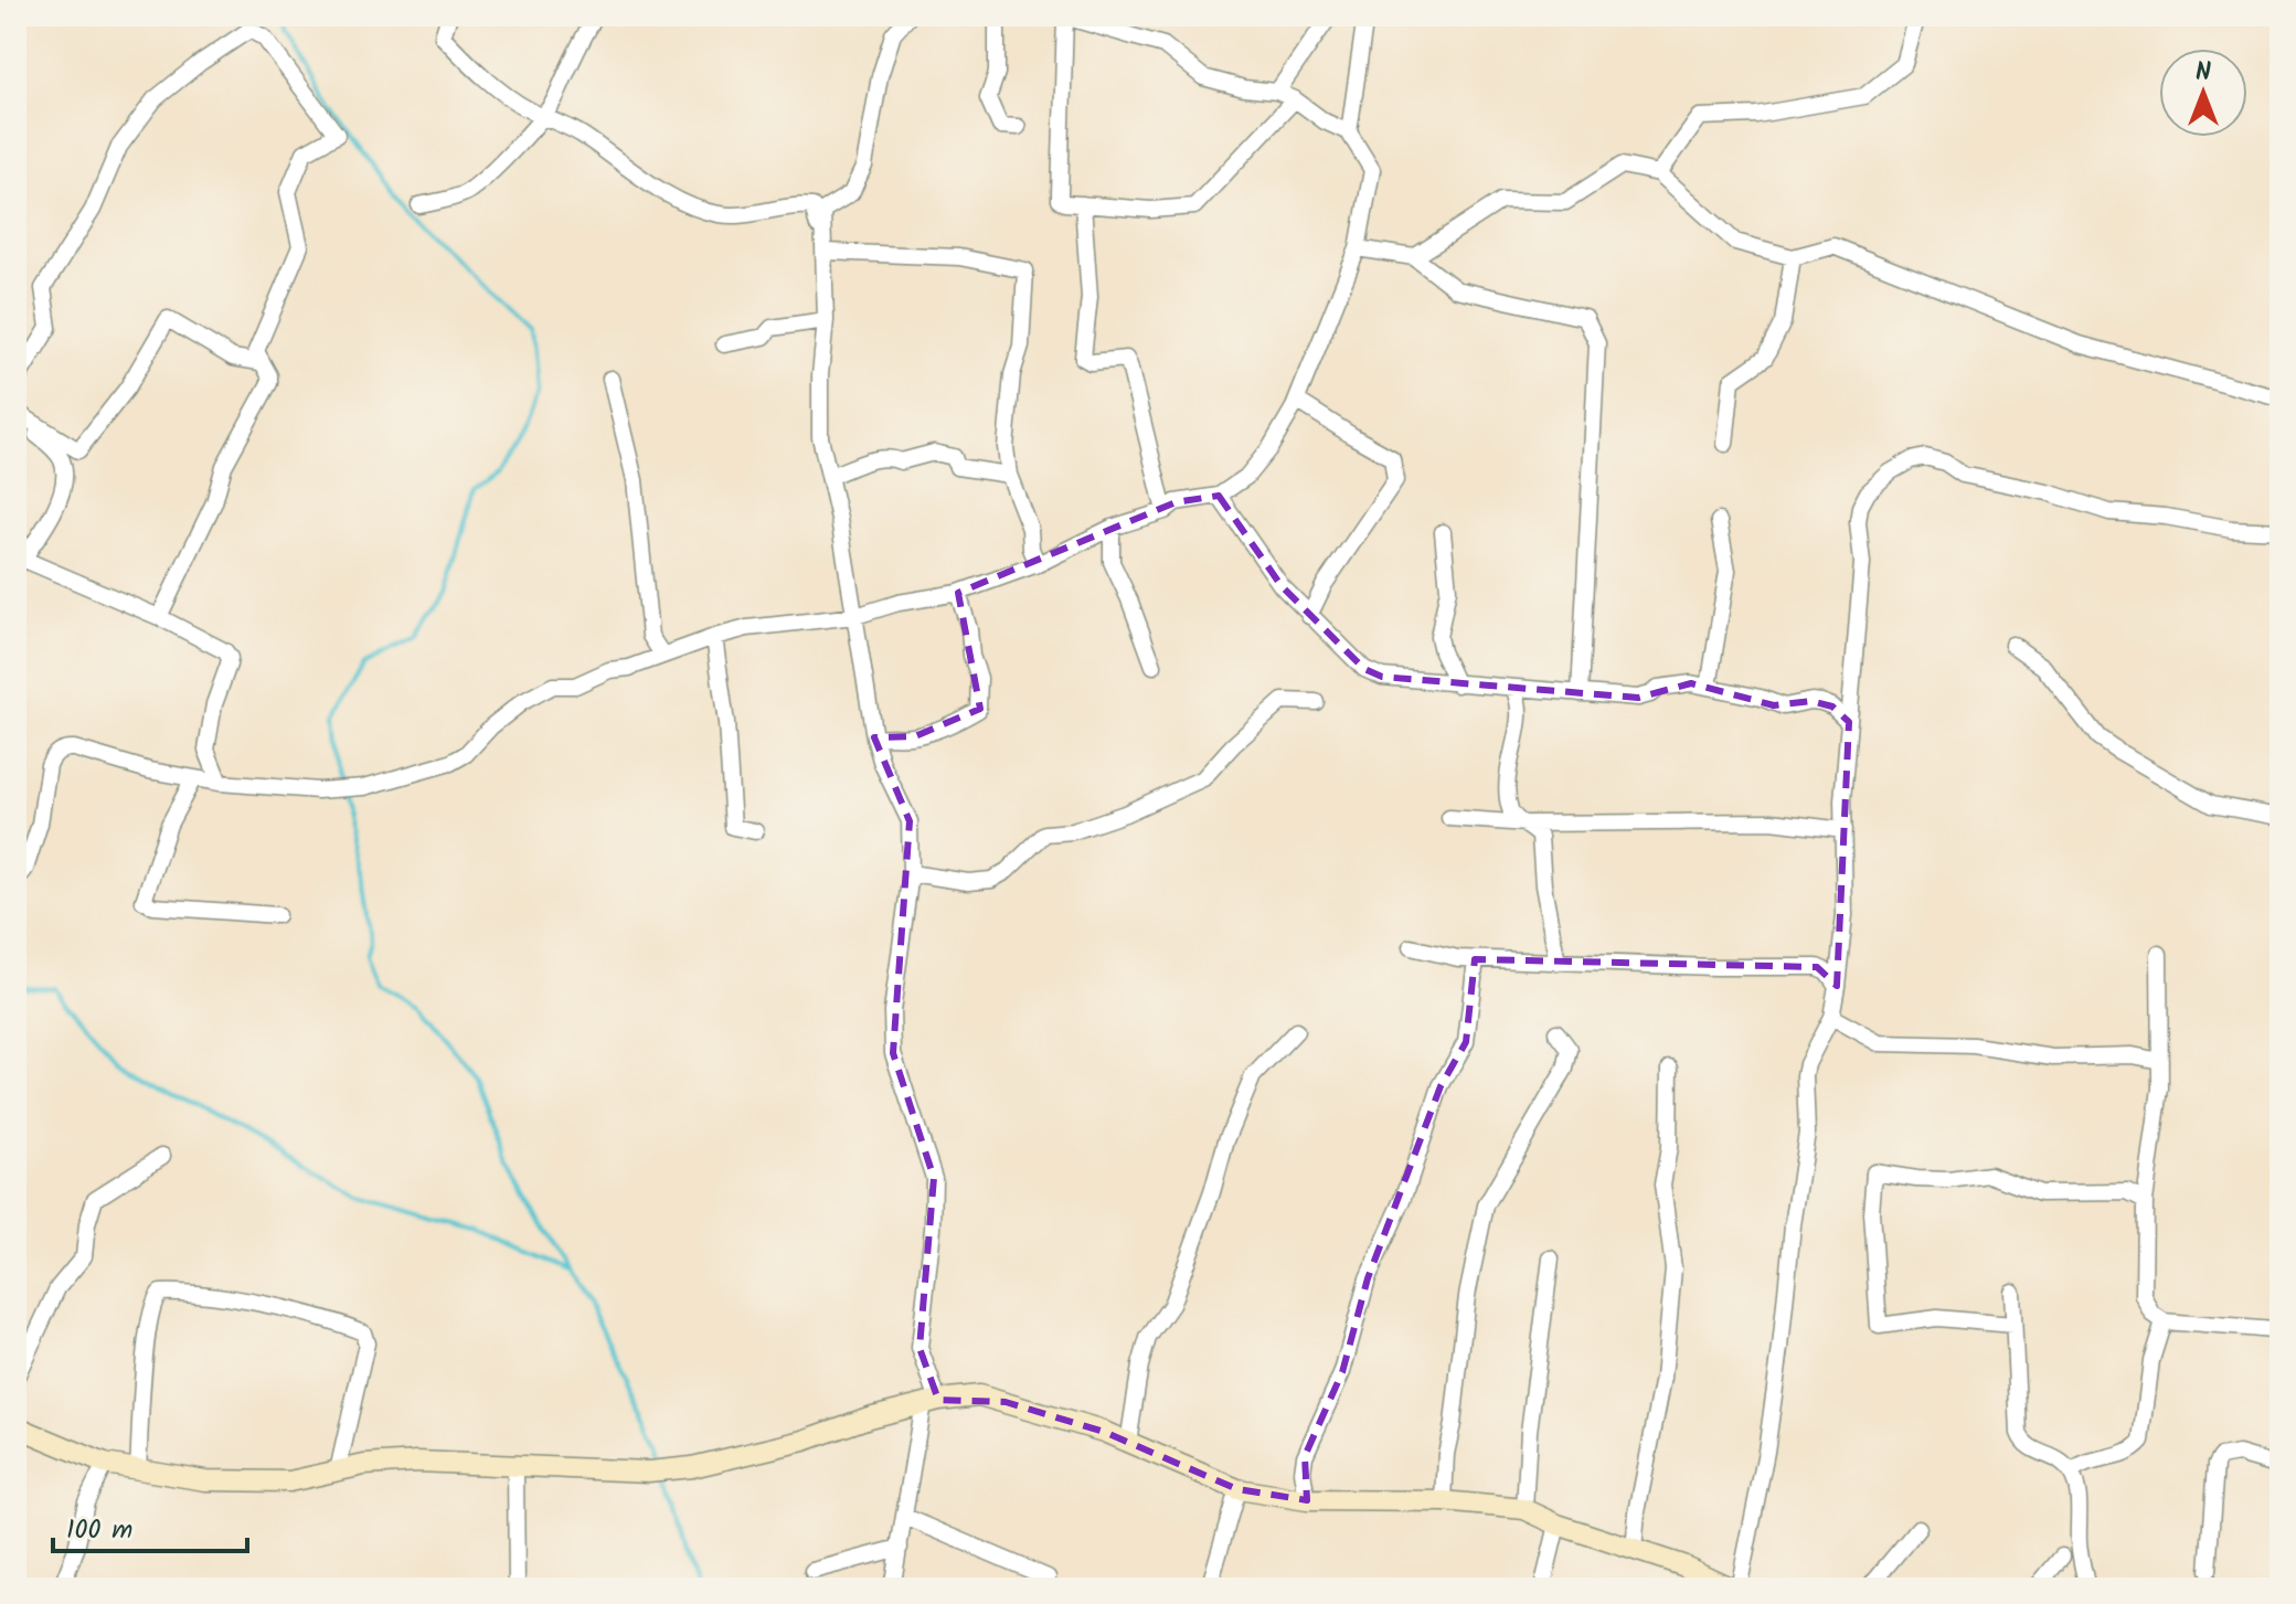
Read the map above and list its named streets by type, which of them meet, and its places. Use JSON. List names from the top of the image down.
{
  "scale_bar": "100 m",
  "north": "top"
}
